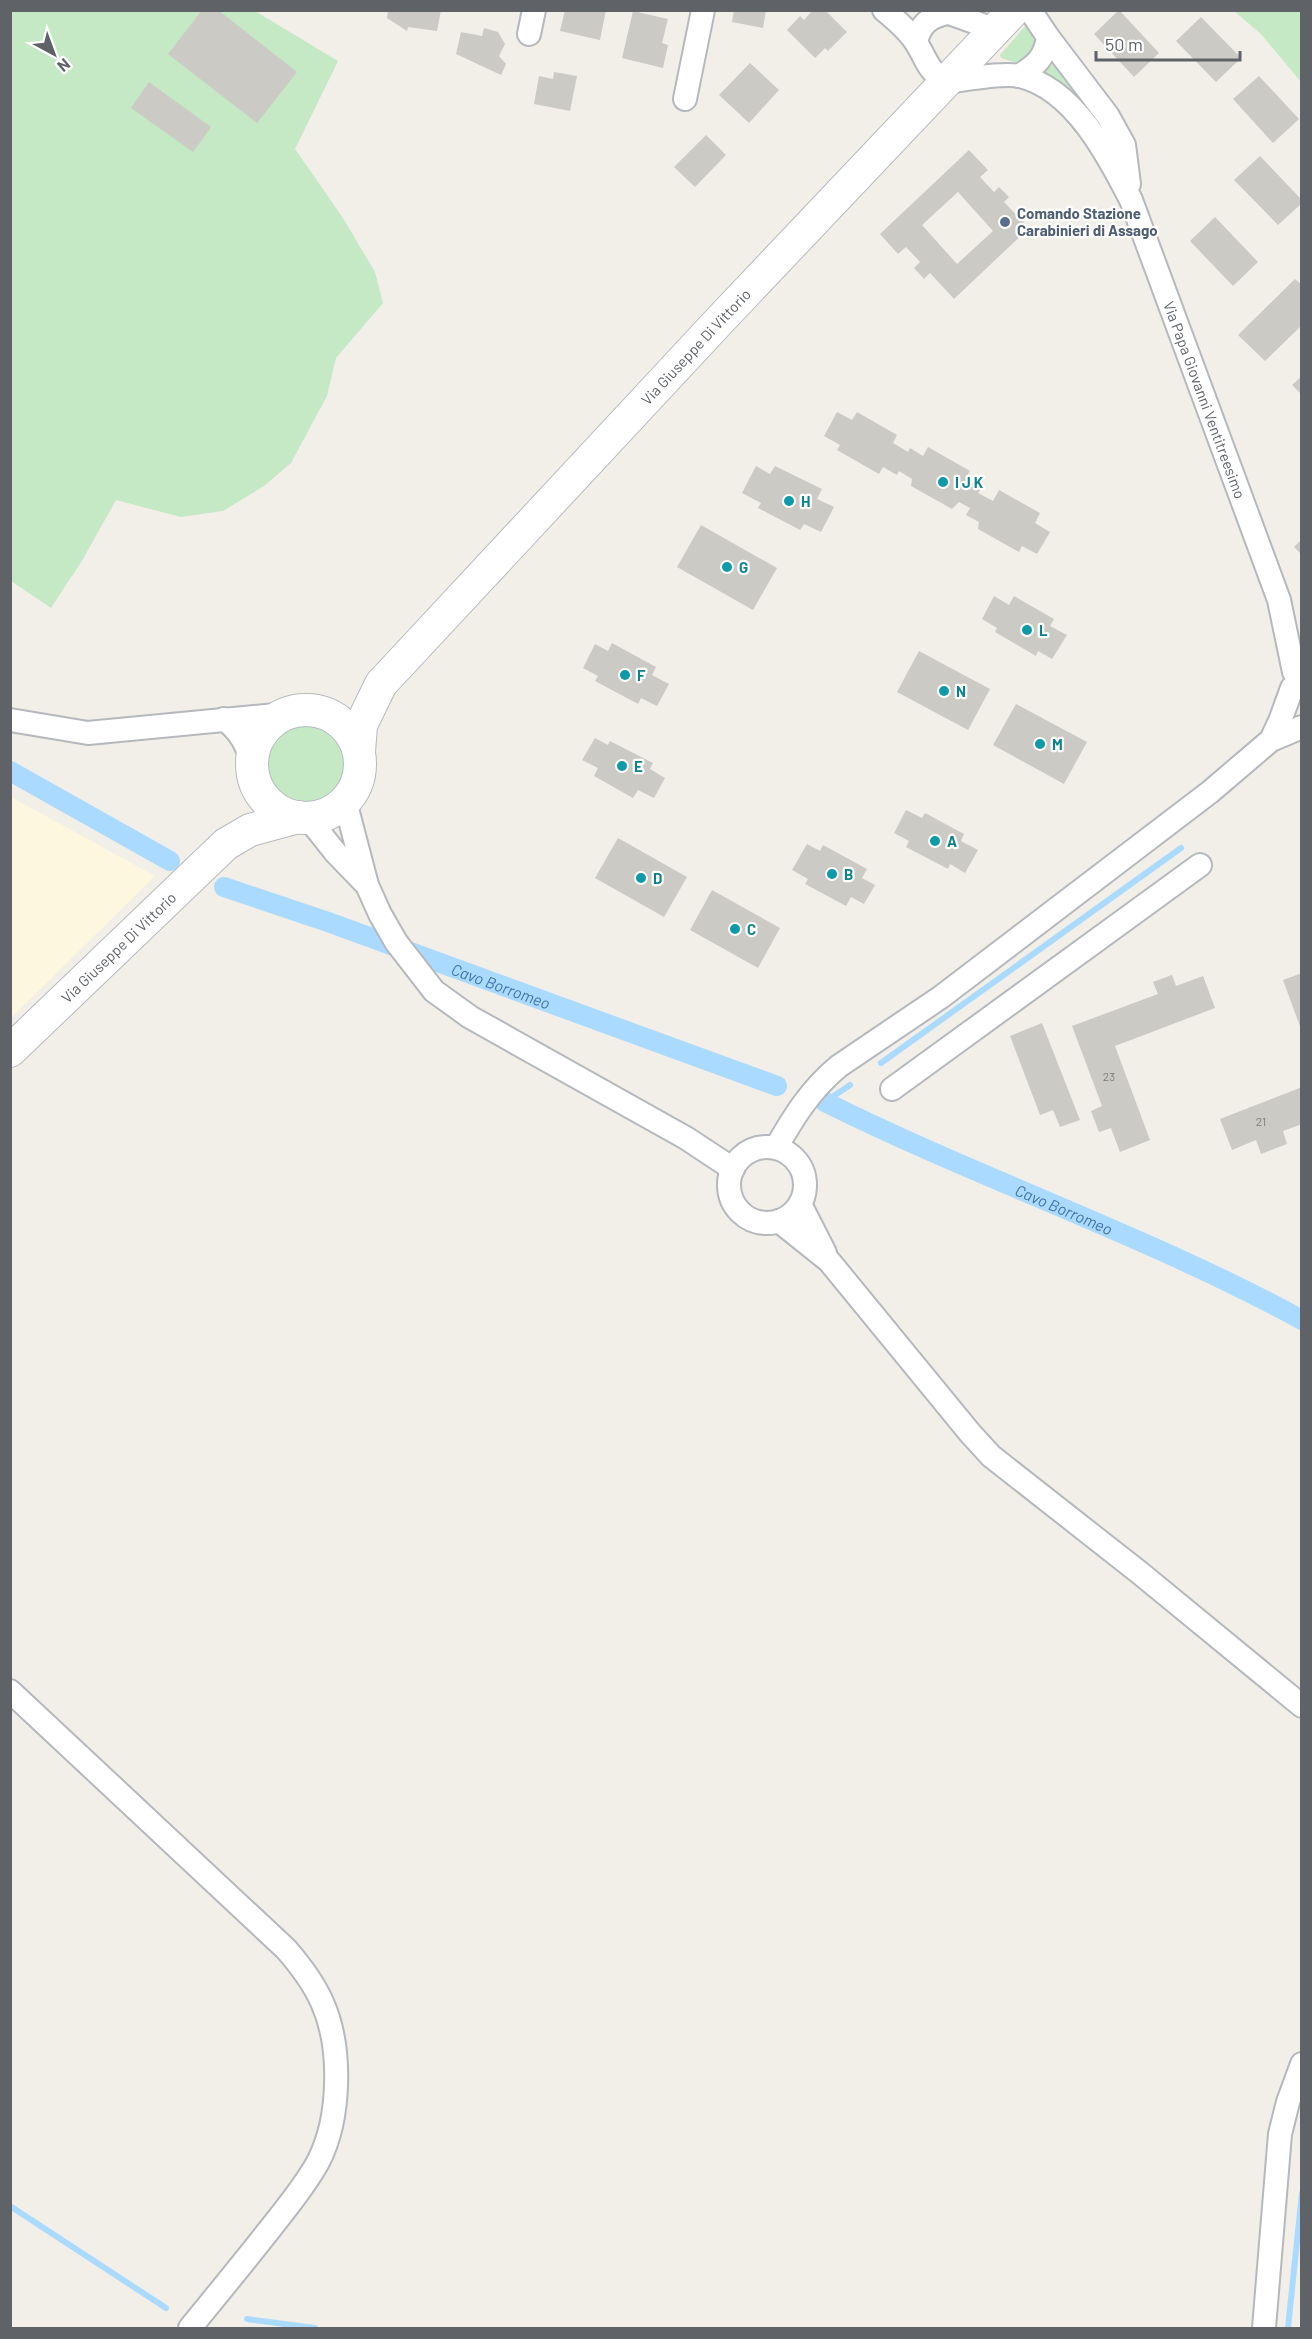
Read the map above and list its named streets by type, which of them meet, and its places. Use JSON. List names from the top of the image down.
{
  "streets": {
    "main road": ["Via Giuseppe Di Vittorio"],
    "street": ["Via Papa Giovanni Ventitreesimo"]
  },
  "crossings": [
    ["Via Giuseppe Di Vittorio", "Via Papa Giovanni Ventitreesimo"]
  ],
  "water": ["Cavo Borromeo"],
  "places": [
    "Comando Stazione Carabinieri di Assago",
    "I J K",
    "H",
    "G",
    "L",
    "F",
    "N",
    "M",
    "E",
    "A",
    "B",
    "D",
    "C"
  ],
  "house_numbers": ["23", "21"],
  "scale_bar": "50 m",
  "north": "bottom right"
}
